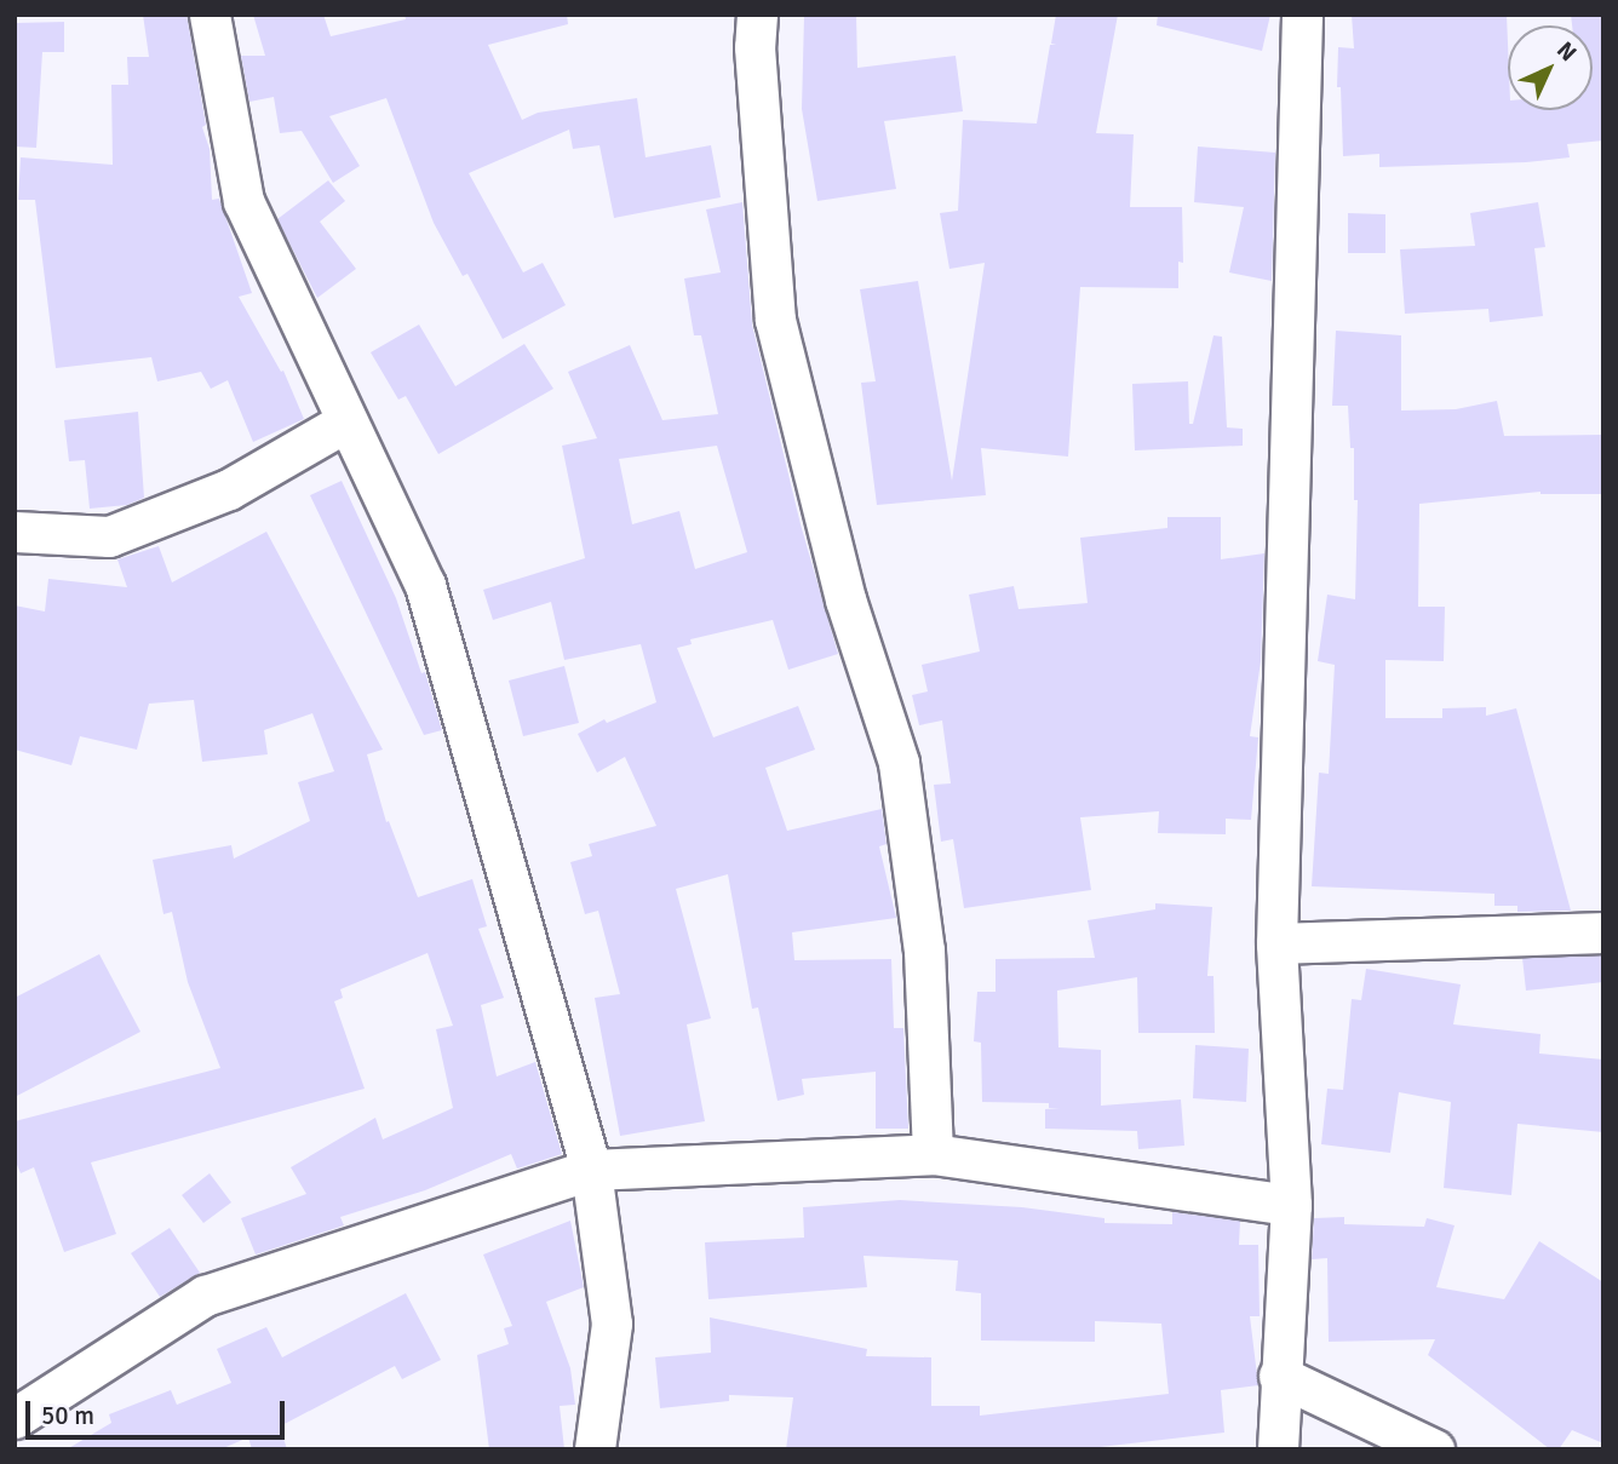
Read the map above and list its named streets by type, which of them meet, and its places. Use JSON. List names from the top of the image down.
{
  "scale_bar": "50 m",
  "north": "top right"
}
